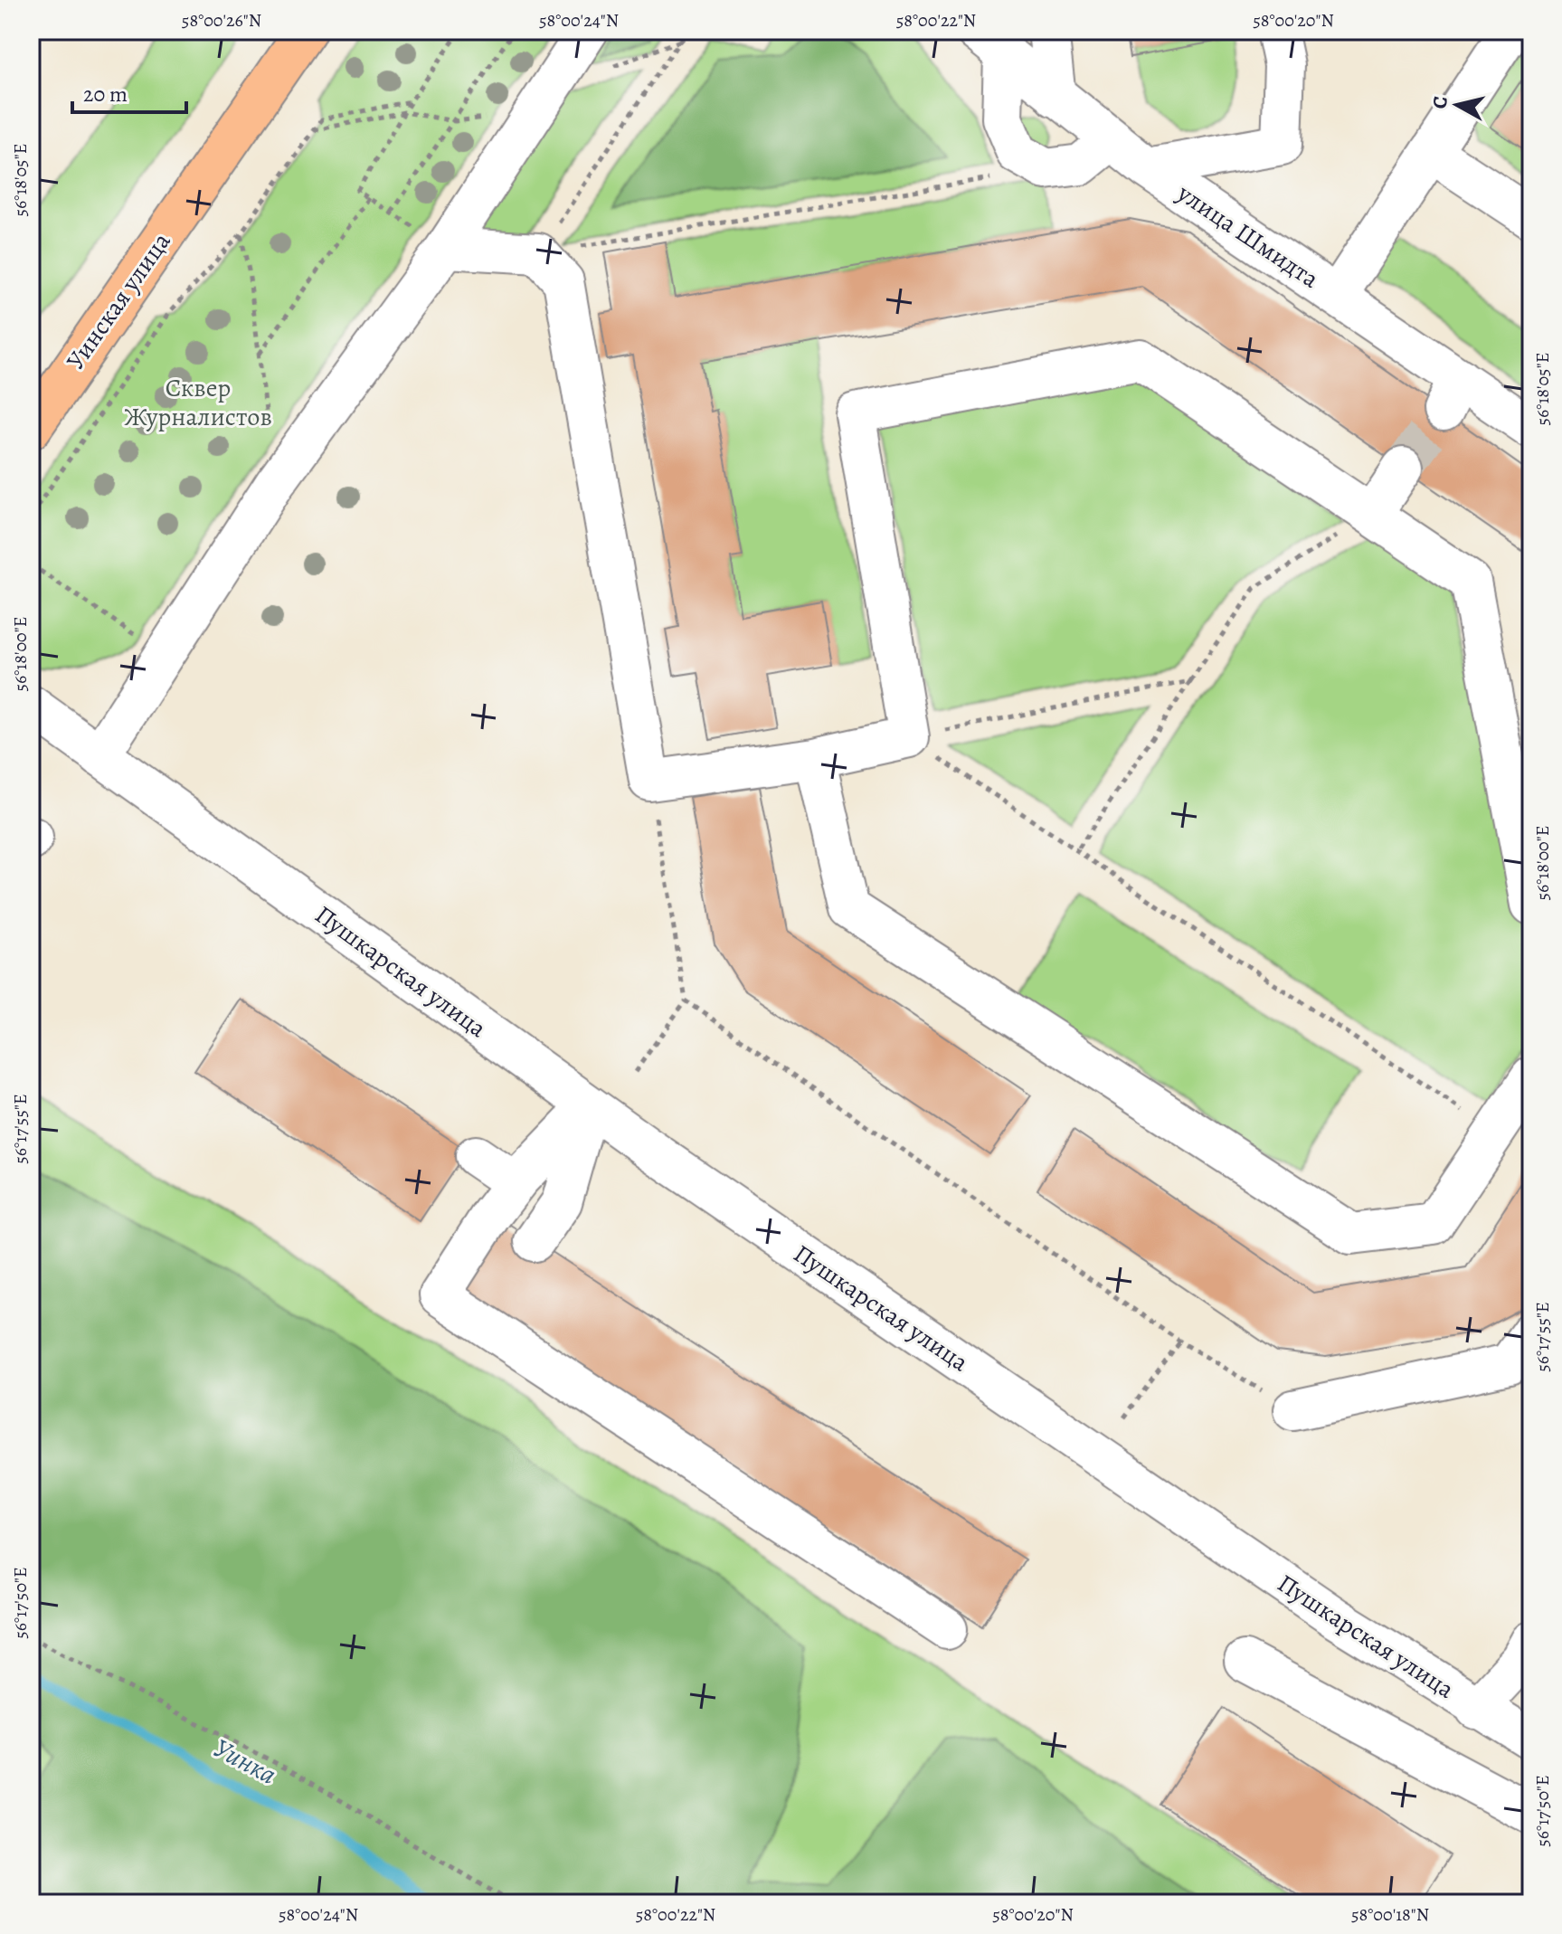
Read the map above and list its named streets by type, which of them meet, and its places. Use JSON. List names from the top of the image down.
{
  "streets": {
    "main road": ["Уинская улица"],
    "street": ["улица Шмидта", "Пушкарская улица"]
  },
  "water": ["Уинка"],
  "parks": ["Сквер Журналистов"],
  "scale_bar": "20 m",
  "north": "left",
  "coordinates": [
    "58°00'26\"N",
    "58°00'24\"N",
    "58°00'22\"N",
    "58°00'20\"N",
    "56°18'05\"E",
    "56°18'00\"E",
    "56°17'55\"E",
    "56°17'50\"E",
    "58°00'18\"N"
  ]
}
